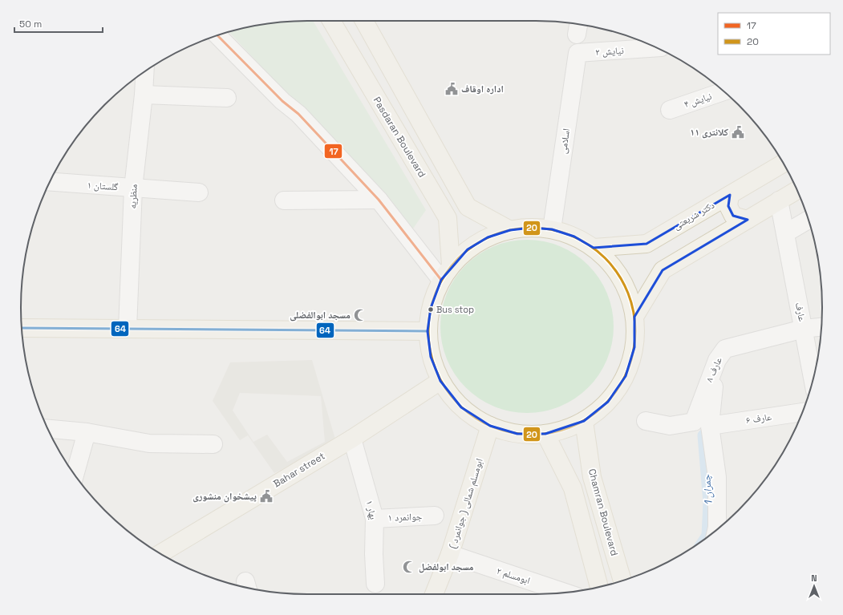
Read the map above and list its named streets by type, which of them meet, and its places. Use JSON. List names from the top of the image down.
{
  "streets": {
    "main road": [
      "Pasdaran Boulevard",
      "دکتر شریعتی",
      "Bahar street",
      "ابومسلم شمالی ( جوانمرد )",
      "Chamran Boulevard"
    ],
    "street": [
      "نیایش ۲",
      "نیایش ۴",
      "اسلامی",
      "گلستان ۱",
      "منظریه",
      "عارف",
      "عارف ۸",
      "عارف ۶",
      "بهار ۱",
      "جوانمرد ۱",
      "ابومسلم ۲"
    ]
  },
  "crossings": [
    ["نیایش ۲", "اسلامی"],
    ["گلستان ۱", "منظریه"],
    ["عارف", "عارف ۸"],
    ["Bahar street", "بهار ۱"],
    ["ابومسلم شمالی ( جوانمرد )", "ابومسلم ۲"],
    ["بهار ۱", "جوانمرد ۱"]
  ],
  "water": ["چمران 1"],
  "places": {
    "public building": ["اداره اوقاف", "کلانتری ۱۱", "پیشخوان منشوری"],
    "other": ["Bus stop"],
    "mosque": ["مسجد ابوالفضلی", "مسجد ابولفضل"]
  },
  "lines": ["transit line 17", "transit line 20", "transit line 64"],
  "legend": ["17", "20"],
  "scale_bar": "50 m",
  "north": "top"
}
